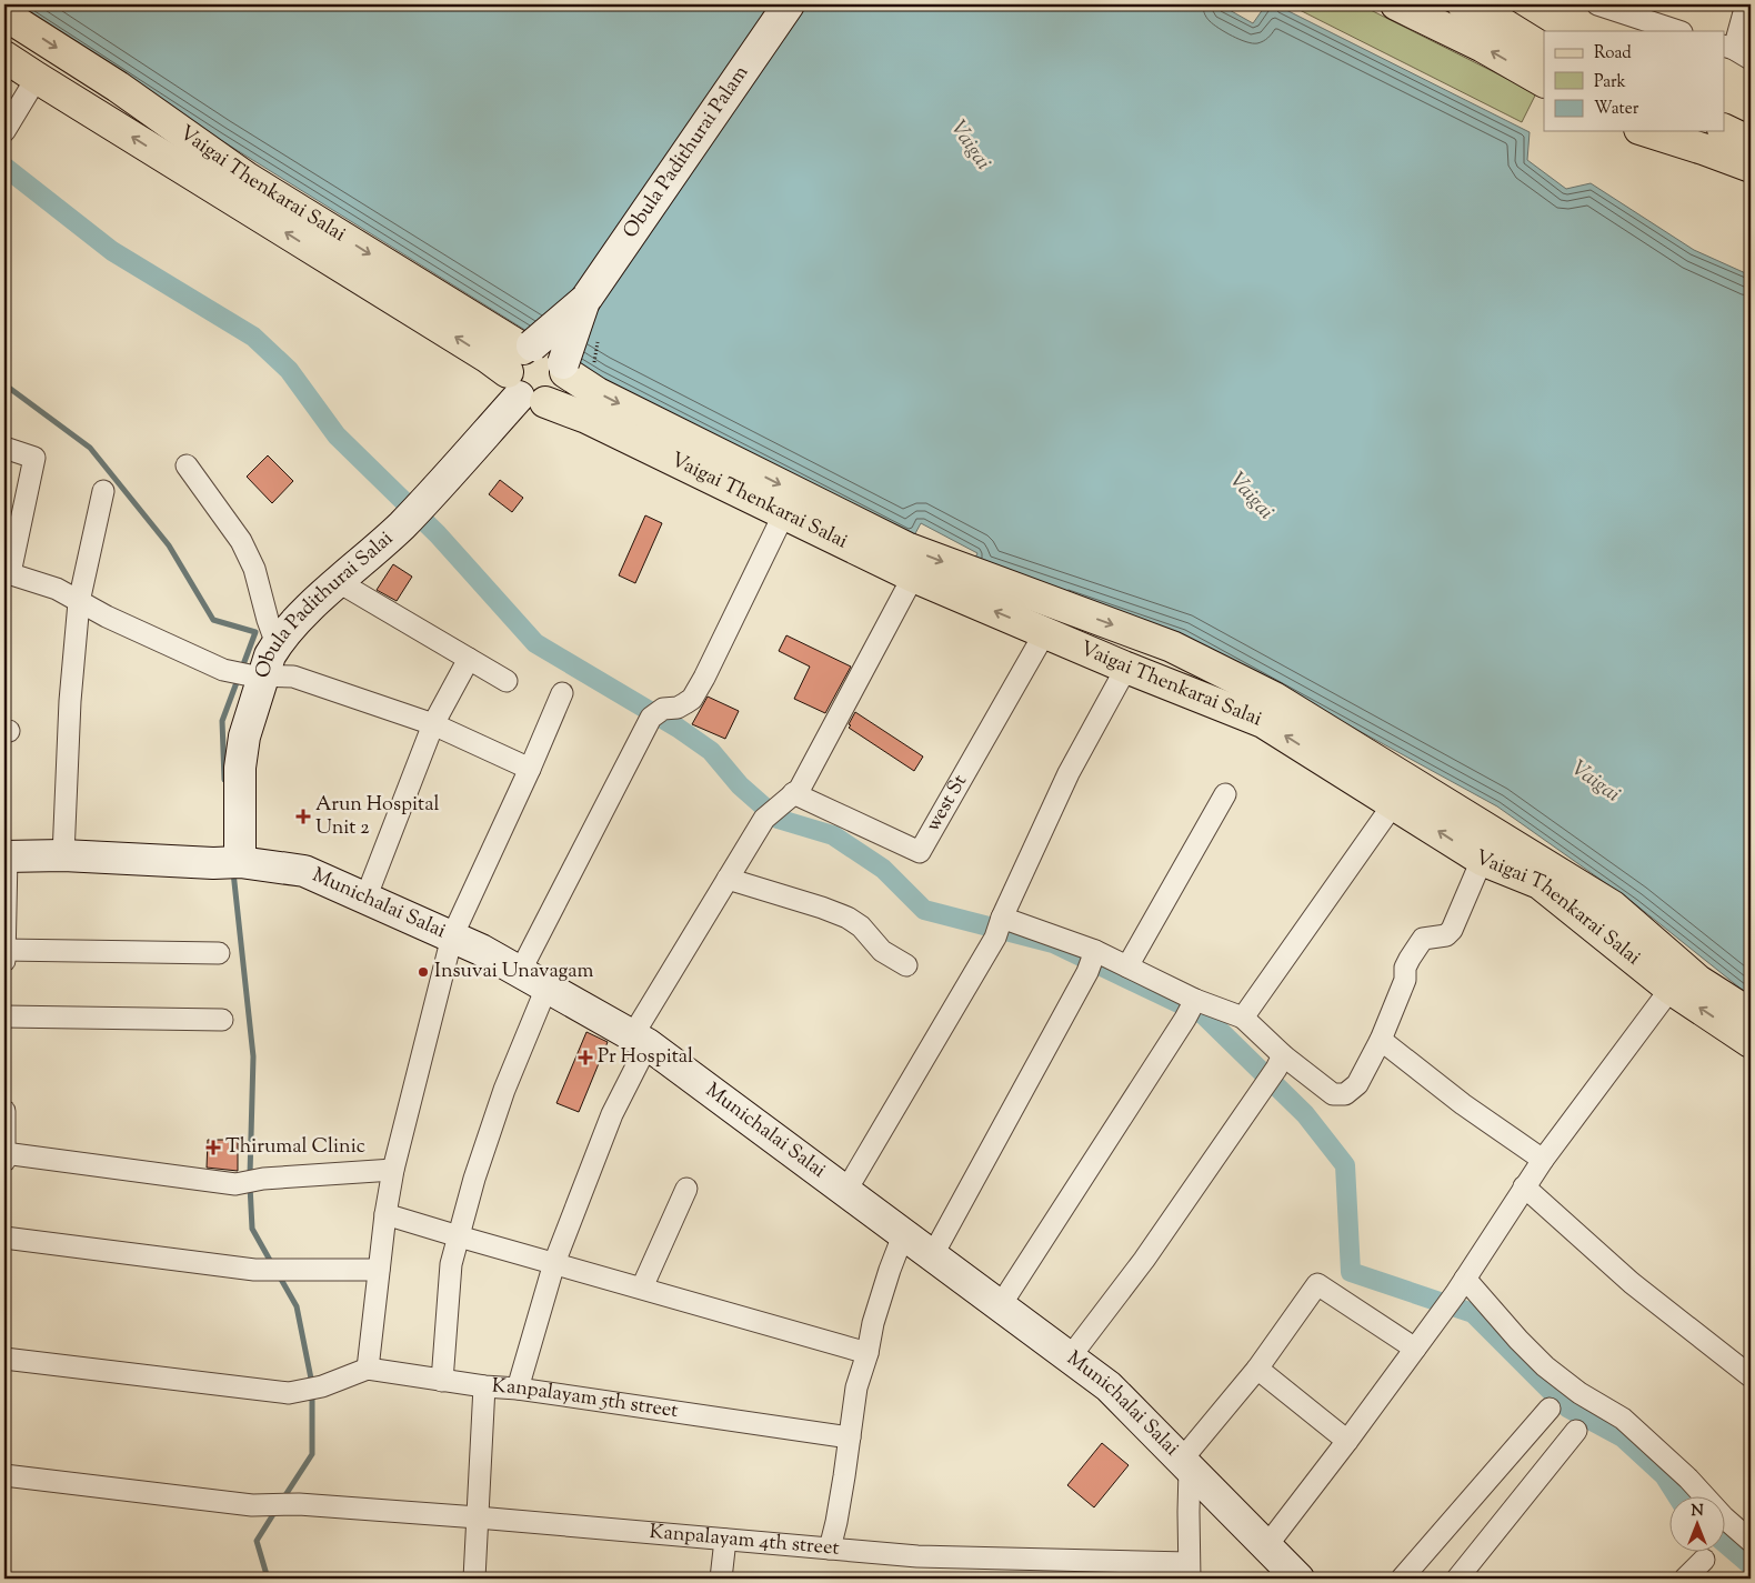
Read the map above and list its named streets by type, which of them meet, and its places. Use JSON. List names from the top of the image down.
{
  "streets": {
    "main road": [
      "Obula Padithurai Palam",
      "Vaigai Thenkarai Salai",
      "Obula Padithurai Salai",
      "Munichalai Salai"
    ],
    "street": ["west St", "Kanpalayam 5th street", "Kanpalayam 4th street"]
  },
  "crossings": [
    ["Obula Padithurai Palam", "Vaigai Thenkarai Salai"],
    ["Obula Padithurai Palam", "Obula Padithurai Salai"],
    ["Vaigai Thenkarai Salai", "Obula Padithurai Salai"],
    ["Vaigai Thenkarai Salai", "west St"],
    ["Obula Padithurai Salai", "Munichalai Salai"]
  ],
  "water": ["Vaigai"],
  "places": {
    "health": ["Arun Hospital Unit 2", "Pr Hospital", "Thirumal Clinic"],
    "other": ["Insuvai Unavagam"]
  },
  "legend": ["Road", "Park", "Water"],
  "north": "top"
}
